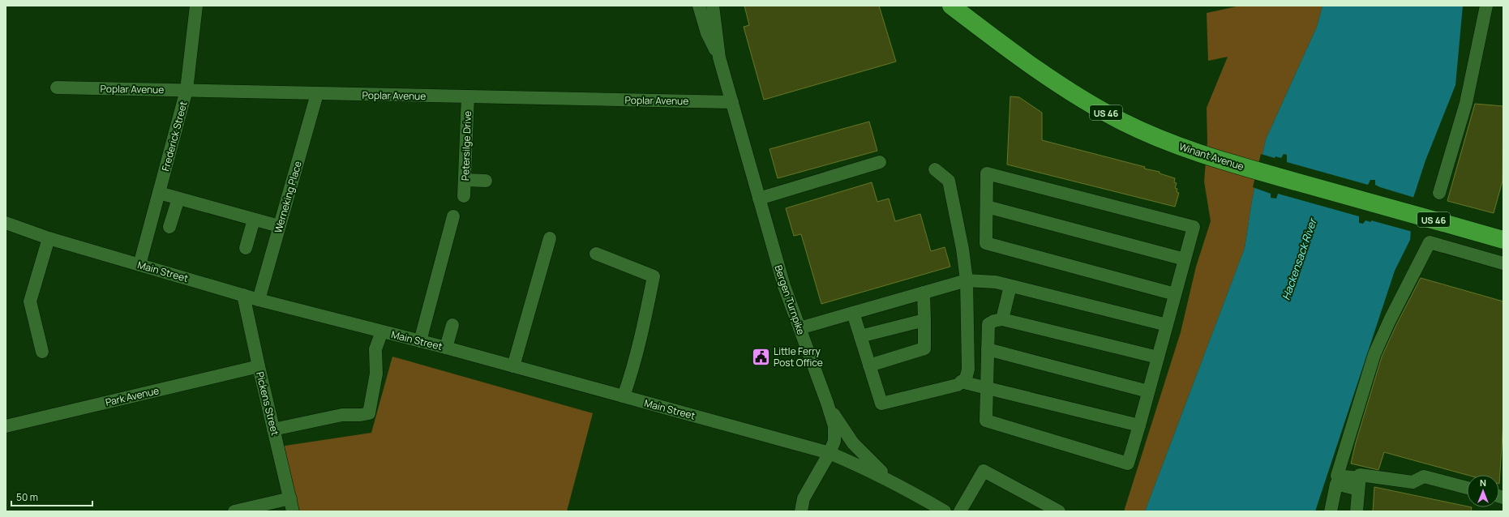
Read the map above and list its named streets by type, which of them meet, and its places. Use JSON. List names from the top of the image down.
{
  "streets": {
    "highway": ["US 46", "Winant Avenue"],
    "street": [
      "Poplar Avenue",
      "Frederick Street",
      "Petersilge Drive",
      "Werneking Place",
      "Main Street",
      "Bergen Turnpike",
      "Park Avenue",
      "Pickens Street"
    ]
  },
  "crossings": [
    ["Poplar Avenue", "Frederick Street"],
    ["Poplar Avenue", "Petersilge Drive"],
    ["Poplar Avenue", "Werneking Place"],
    ["Poplar Avenue", "Bergen Turnpike"],
    ["Frederick Street", "Main Street"],
    ["Werneking Place", "Main Street"],
    ["Main Street", "Bergen Turnpike"],
    ["Main Street", "Pickens Street"],
    ["Park Avenue", "Pickens Street"]
  ],
  "water": ["Hackensack River"],
  "places": {
    "public building": ["Little Ferry Post Office"]
  },
  "scale_bar": "50 m",
  "north": "top"
}
